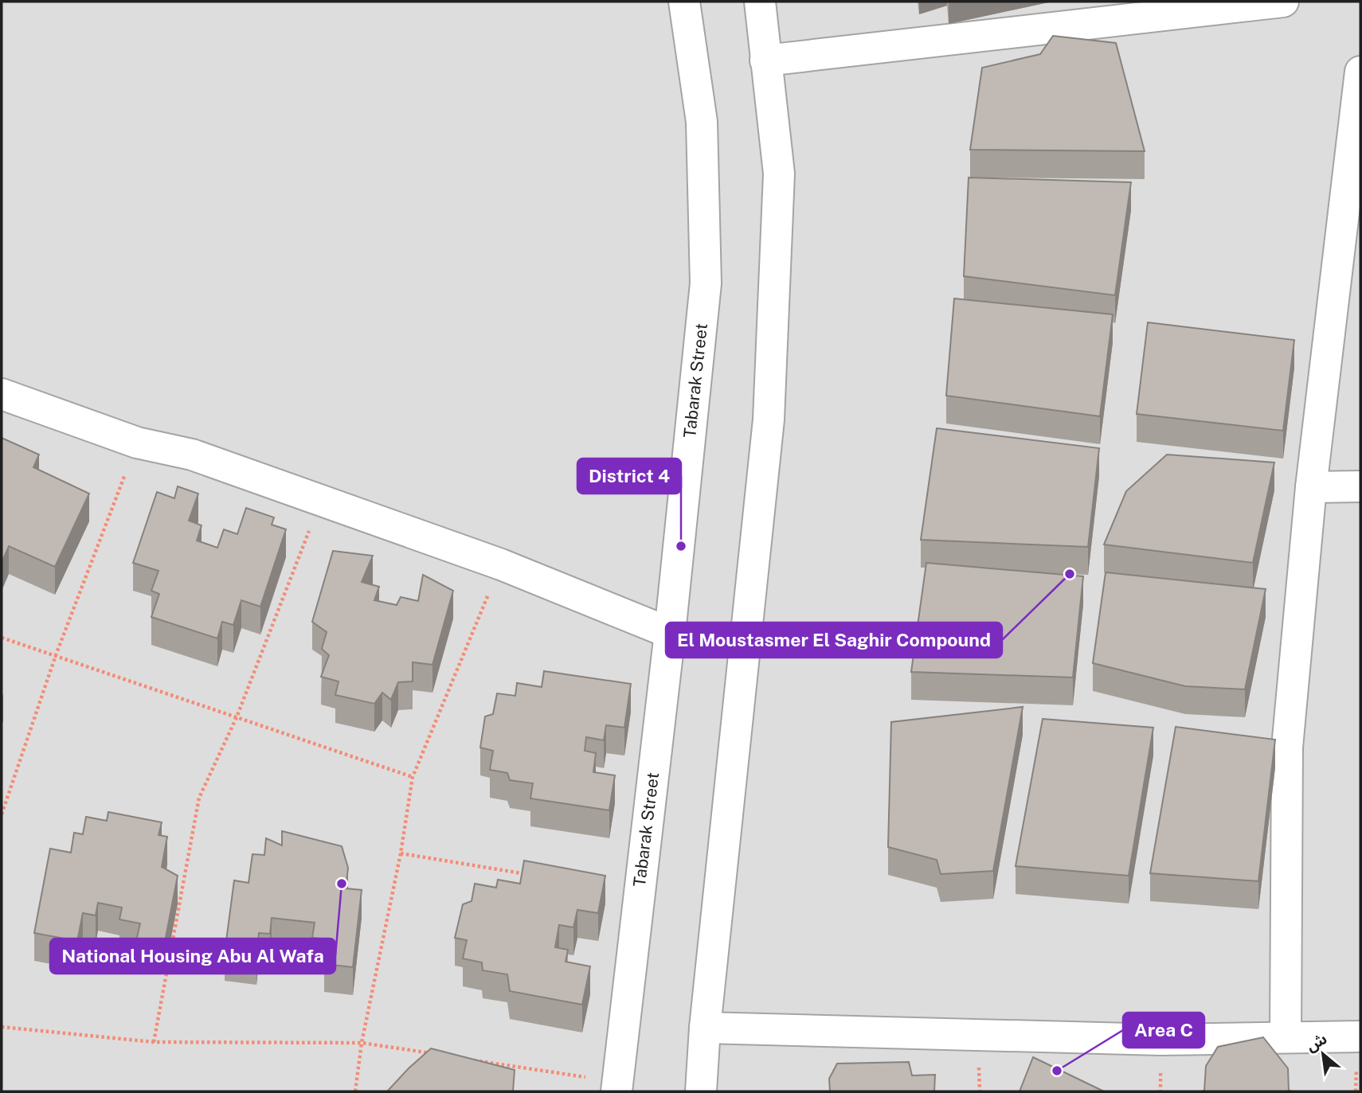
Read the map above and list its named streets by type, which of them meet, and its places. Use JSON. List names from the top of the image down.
{
  "streets": {
    "street": ["Tabarak Street"]
  },
  "places": [
    "District 4",
    "El Moustasmer El Saghir Compound",
    "National Housing Abu Al Wafa",
    "Area C"
  ],
  "north": "top left"
}
